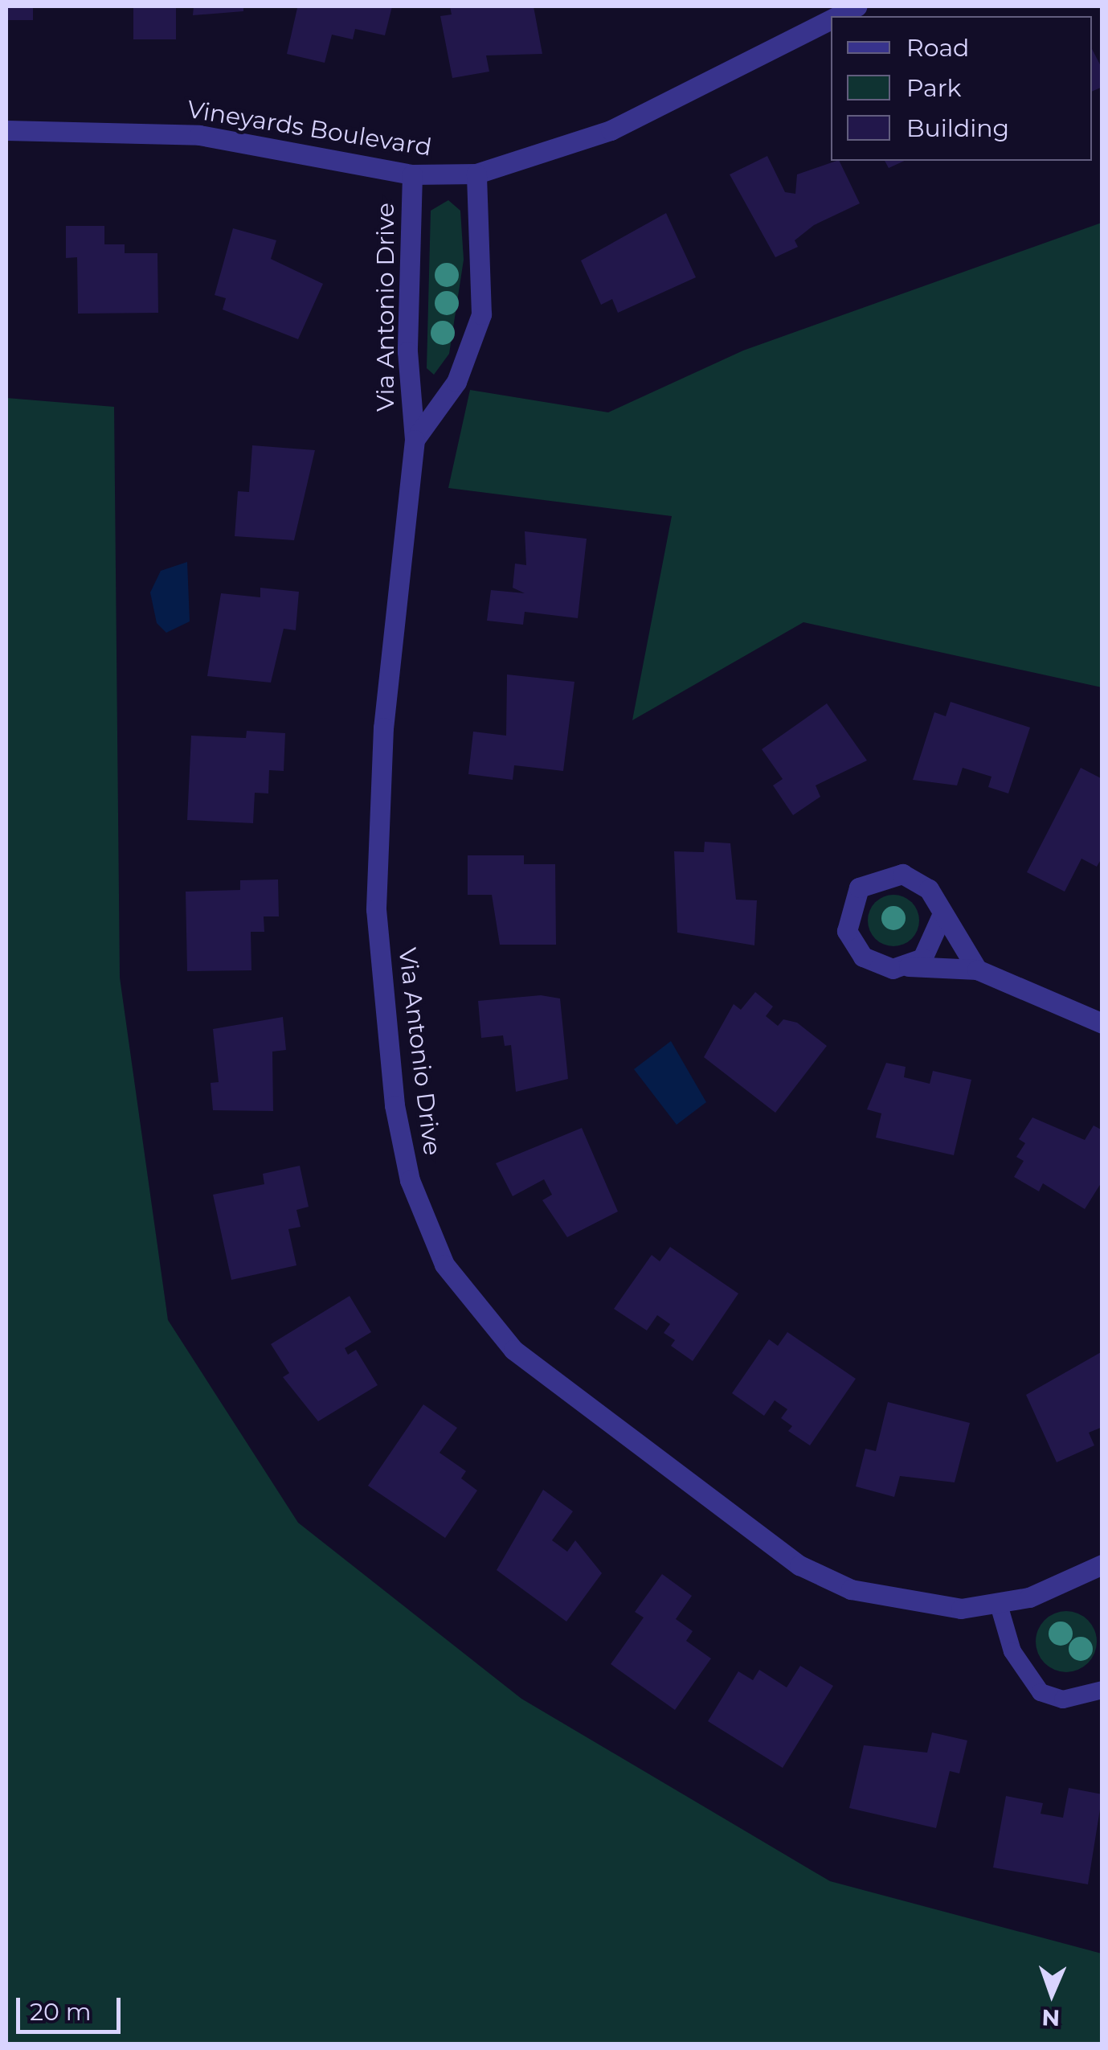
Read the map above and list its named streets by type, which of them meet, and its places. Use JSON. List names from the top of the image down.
{
  "streets": {
    "street": ["Vineyards Boulevard", "Via Antonio Drive"]
  },
  "crossings": [
    ["Vineyards Boulevard", "Via Antonio Drive"]
  ],
  "legend": ["Road", "Park", "Building"],
  "scale_bar": "20 m",
  "north": "bottom"
}
